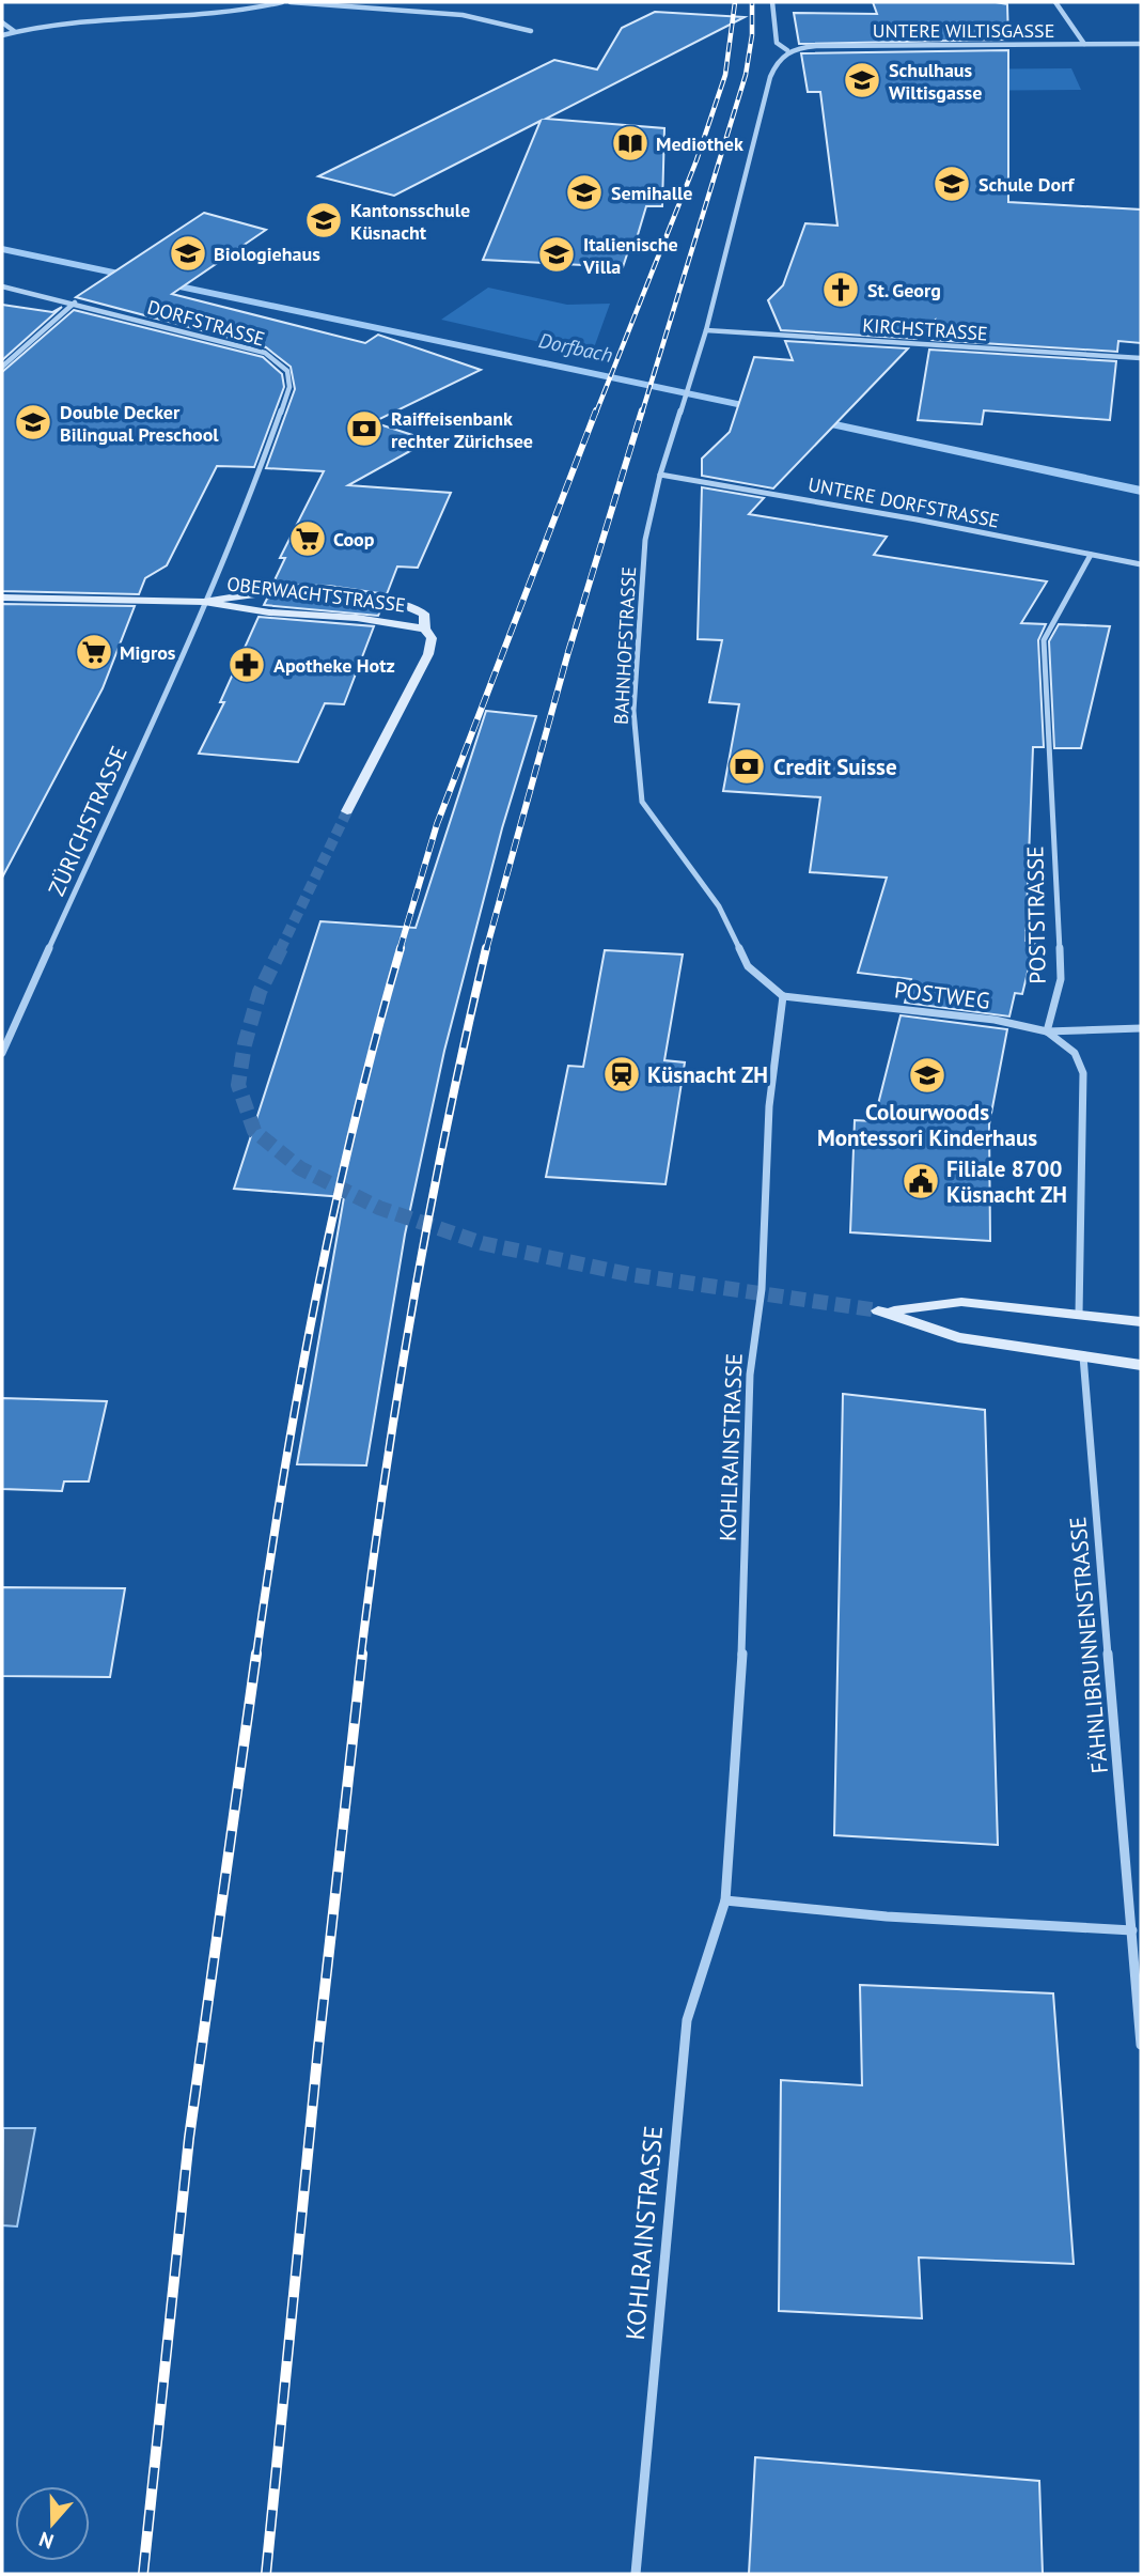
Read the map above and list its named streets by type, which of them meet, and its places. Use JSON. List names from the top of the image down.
{
  "streets": {
    "main road": ["OBERWACHTSTRASSE"],
    "street": [
      "UNTERE WILTISGASSE",
      "DORFSTRASSE",
      "KIRCHSTRASSE",
      "UNTERE DORFSTRASSE",
      "BAHNHOFSTRASSE",
      "ZÜRICHSTRASSE",
      "POSTSTRASSE",
      "POSTWEG",
      "KOHLRAINSTRASSE",
      "FÄHNLIBRUNNENSTRASSE"
    ]
  },
  "crossings": [
    ["UNTERE WILTISGASSE", "BAHNHOFSTRASSE"],
    ["DORFSTRASSE", "OBERWACHTSTRASSE"],
    ["DORFSTRASSE", "ZÜRICHSTRASSE"],
    ["KIRCHSTRASSE", "BAHNHOFSTRASSE"],
    ["UNTERE DORFSTRASSE", "BAHNHOFSTRASSE"],
    ["UNTERE DORFSTRASSE", "POSTSTRASSE"],
    ["OBERWACHTSTRASSE", "ZÜRICHSTRASSE"],
    ["BAHNHOFSTRASSE", "POSTWEG"],
    ["BAHNHOFSTRASSE", "KOHLRAINSTRASSE"],
    ["POSTSTRASSE", "POSTWEG"],
    ["POSTWEG", "KOHLRAINSTRASSE"]
  ],
  "water": ["Dorfbach"],
  "places": {
    "school or university": [
      "Schulhaus Wiltisgasse",
      "Schule Dorf",
      "Semihalle",
      "Kantonsschule Küsnacht",
      "Biologiehaus",
      "Italienische Villa",
      "Double Decker Bilingual Preschool",
      "Colourwoods Montessori Kinderhaus"
    ],
    "library": ["Mediothek"],
    "church": ["St. Georg"],
    "bank": ["Raiffeisenbank rechter Zürichsee", "Credit Suisse"],
    "supermarket": ["Coop", "Migros"],
    "pharmacy": ["Apotheke Hotz"],
    "station": ["Küsnacht ZH"],
    "public building": ["Filiale 8700 Küsnacht ZH"]
  },
  "north": "bottom"
}
